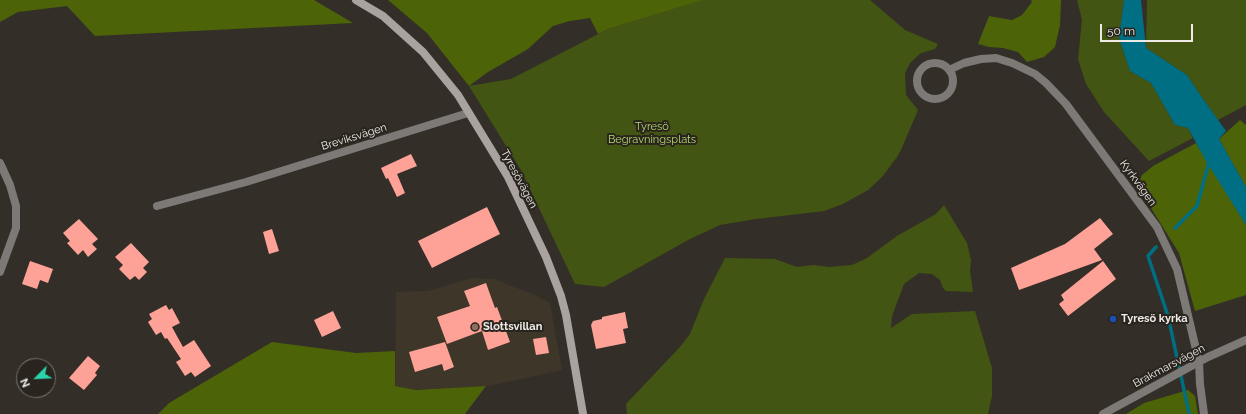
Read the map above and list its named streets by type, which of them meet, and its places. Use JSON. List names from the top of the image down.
{
  "streets": {
    "main road": ["Tyresövägen"],
    "street": ["Breviksvägen", "Kyrkvägen", "Brakmarsvägen"]
  },
  "crossings": [
    ["Breviksvägen", "Tyresövägen"],
    ["Kyrkvägen", "Brakmarsvägen"]
  ],
  "parks": ["Tyresö Begravningsplats"],
  "places": ["Tyresö kyrka", "Slottsvillan"],
  "scale_bar": "50 m",
  "north": "bottom left"
}
